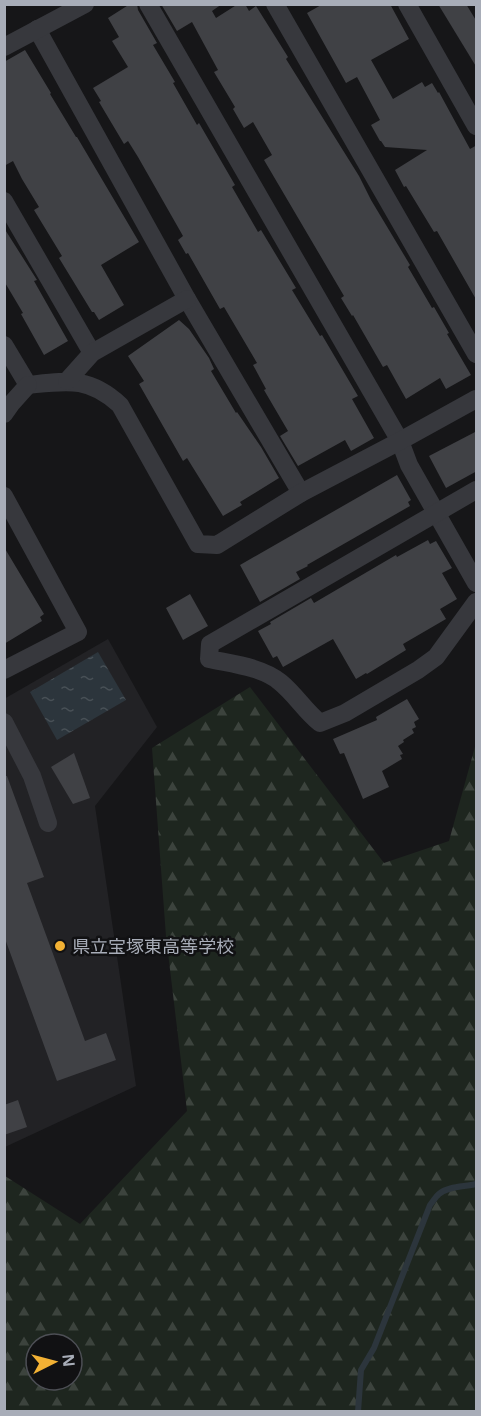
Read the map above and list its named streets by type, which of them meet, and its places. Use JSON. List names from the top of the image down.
{
  "places": ["県立宝塚東高等学校"],
  "north": "right"
}
